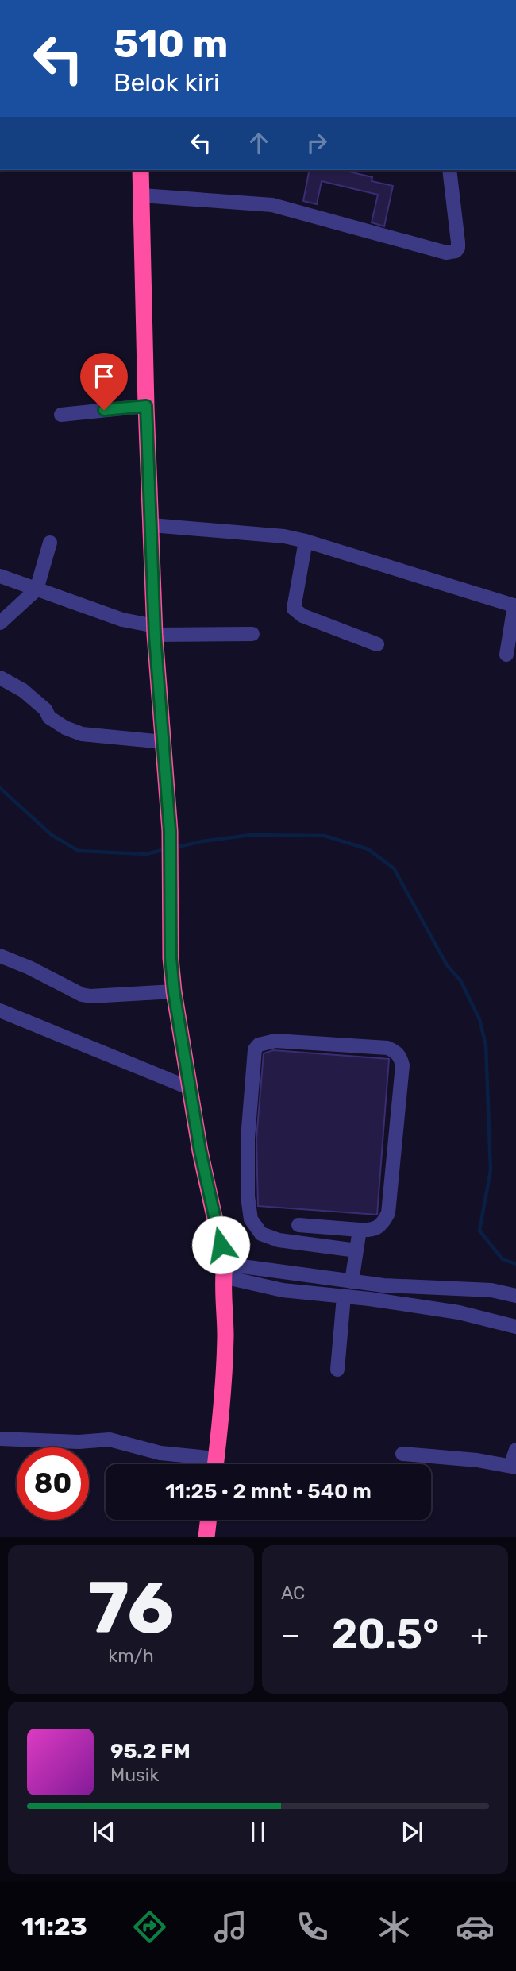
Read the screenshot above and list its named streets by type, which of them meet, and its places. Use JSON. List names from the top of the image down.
{
  "page": {
    "turn": ["510 m", "Belok kiri"],
    "limit": "80",
    "trip": "11:25 · 2 mnt · 540 m",
    "tile": [
      ["76", "km/h"],
      "AC"
    ],
    "heat": ["−", "20.5°", "+"],
    "song": ["95.2 FM", "Musik"],
    "tabs": "11:23"
  }
}
